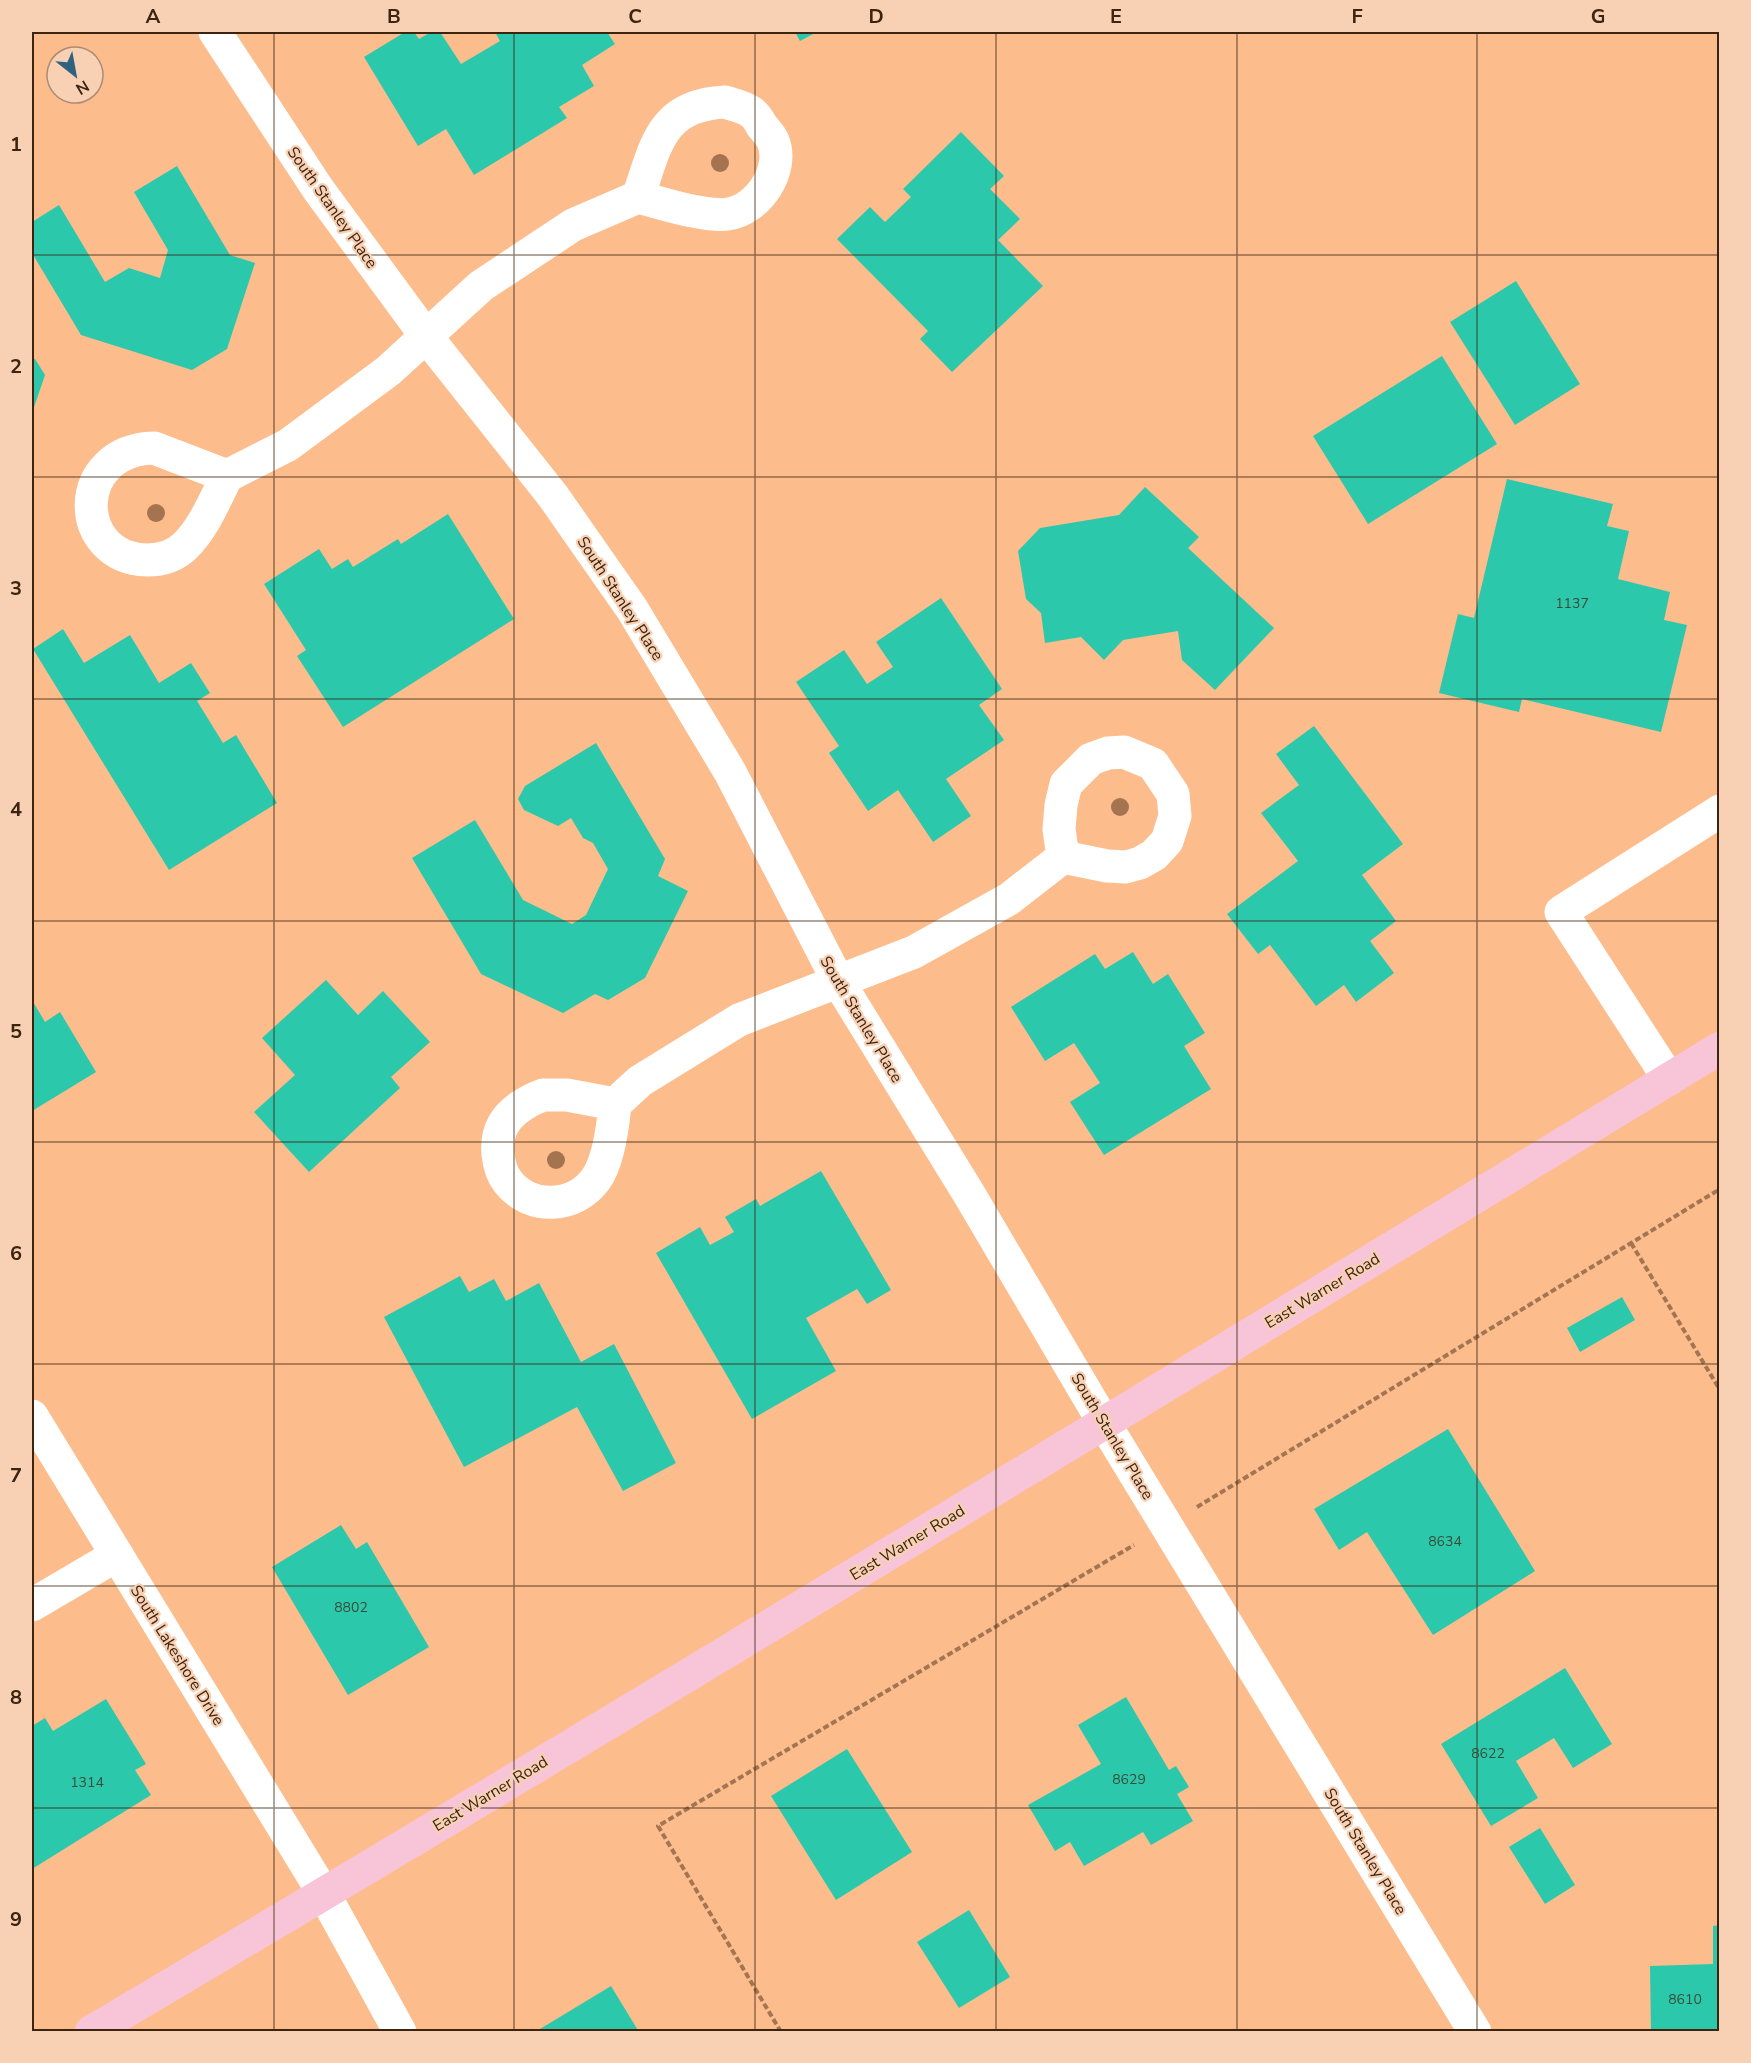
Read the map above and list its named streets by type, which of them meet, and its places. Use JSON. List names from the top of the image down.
{
  "streets": {
    "main road": ["East Warner Road"],
    "street": ["South Stanley Place", "South Lakeshore Drive"]
  },
  "crossings": [
    ["South Stanley Place", "East Warner Road"],
    ["East Warner Road", "South Lakeshore Drive"]
  ],
  "house_numbers": [
    "1137",
    "8634",
    "8802",
    "8622",
    "8629",
    "1314",
    "8610"
  ],
  "north": "bottom right",
  "grid": {
    "columns": [
      "A",
      "B",
      "C",
      "D",
      "E",
      "F",
      "G"
    ],
    "rows": [
      "1",
      "2",
      "3",
      "4",
      "5",
      "6",
      "7",
      "8",
      "9"
    ]
  }
}
